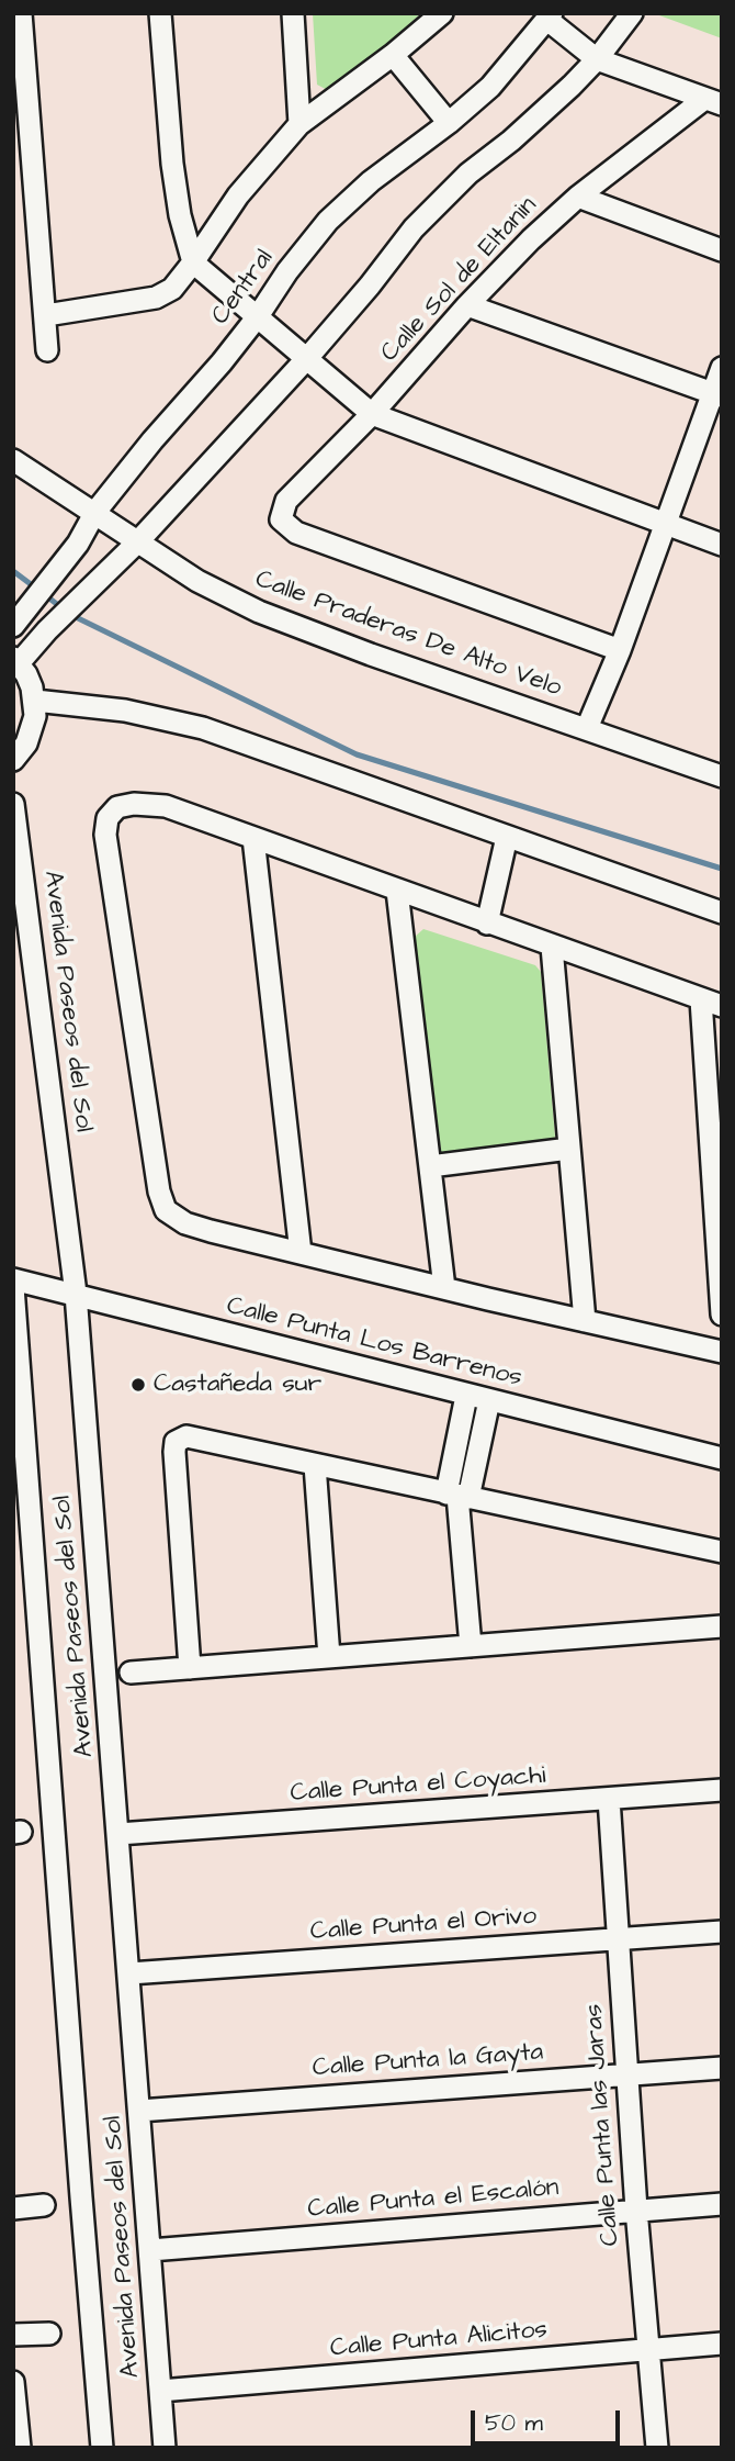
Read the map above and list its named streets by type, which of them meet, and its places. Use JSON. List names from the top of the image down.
{
  "streets": {
    "street": [
      "Calle Sol de Eltanin",
      "Central",
      "Calle Praderas De Alto Velo",
      "Avenida Paseos del Sol",
      "Calle Punta Los Barrenos",
      "Calle Punta el Coyachi",
      "Calle Punta el Orivo",
      "Calle Punta la Gayta",
      "Calle Punta las Jaras",
      "Calle Punta el Escalón",
      "Calle Punta Alicitos"
    ]
  },
  "crossings": [
    ["Central", "Calle Praderas De Alto Velo"],
    ["Avenida Paseos del Sol", "Calle Punta Los Barrenos"],
    ["Avenida Paseos del Sol", "Calle Punta el Coyachi"],
    ["Avenida Paseos del Sol", "Calle Punta el Orivo"],
    ["Avenida Paseos del Sol", "Calle Punta la Gayta"],
    ["Avenida Paseos del Sol", "Calle Punta el Escalón"],
    ["Avenida Paseos del Sol", "Calle Punta Alicitos"],
    ["Calle Punta el Coyachi", "Calle Punta las Jaras"],
    ["Calle Punta el Orivo", "Calle Punta las Jaras"],
    ["Calle Punta la Gayta", "Calle Punta las Jaras"],
    ["Calle Punta las Jaras", "Calle Punta el Escalón"],
    ["Calle Punta las Jaras", "Calle Punta Alicitos"]
  ],
  "places": ["Castañeda sur"],
  "scale_bar": "50 m"
}
